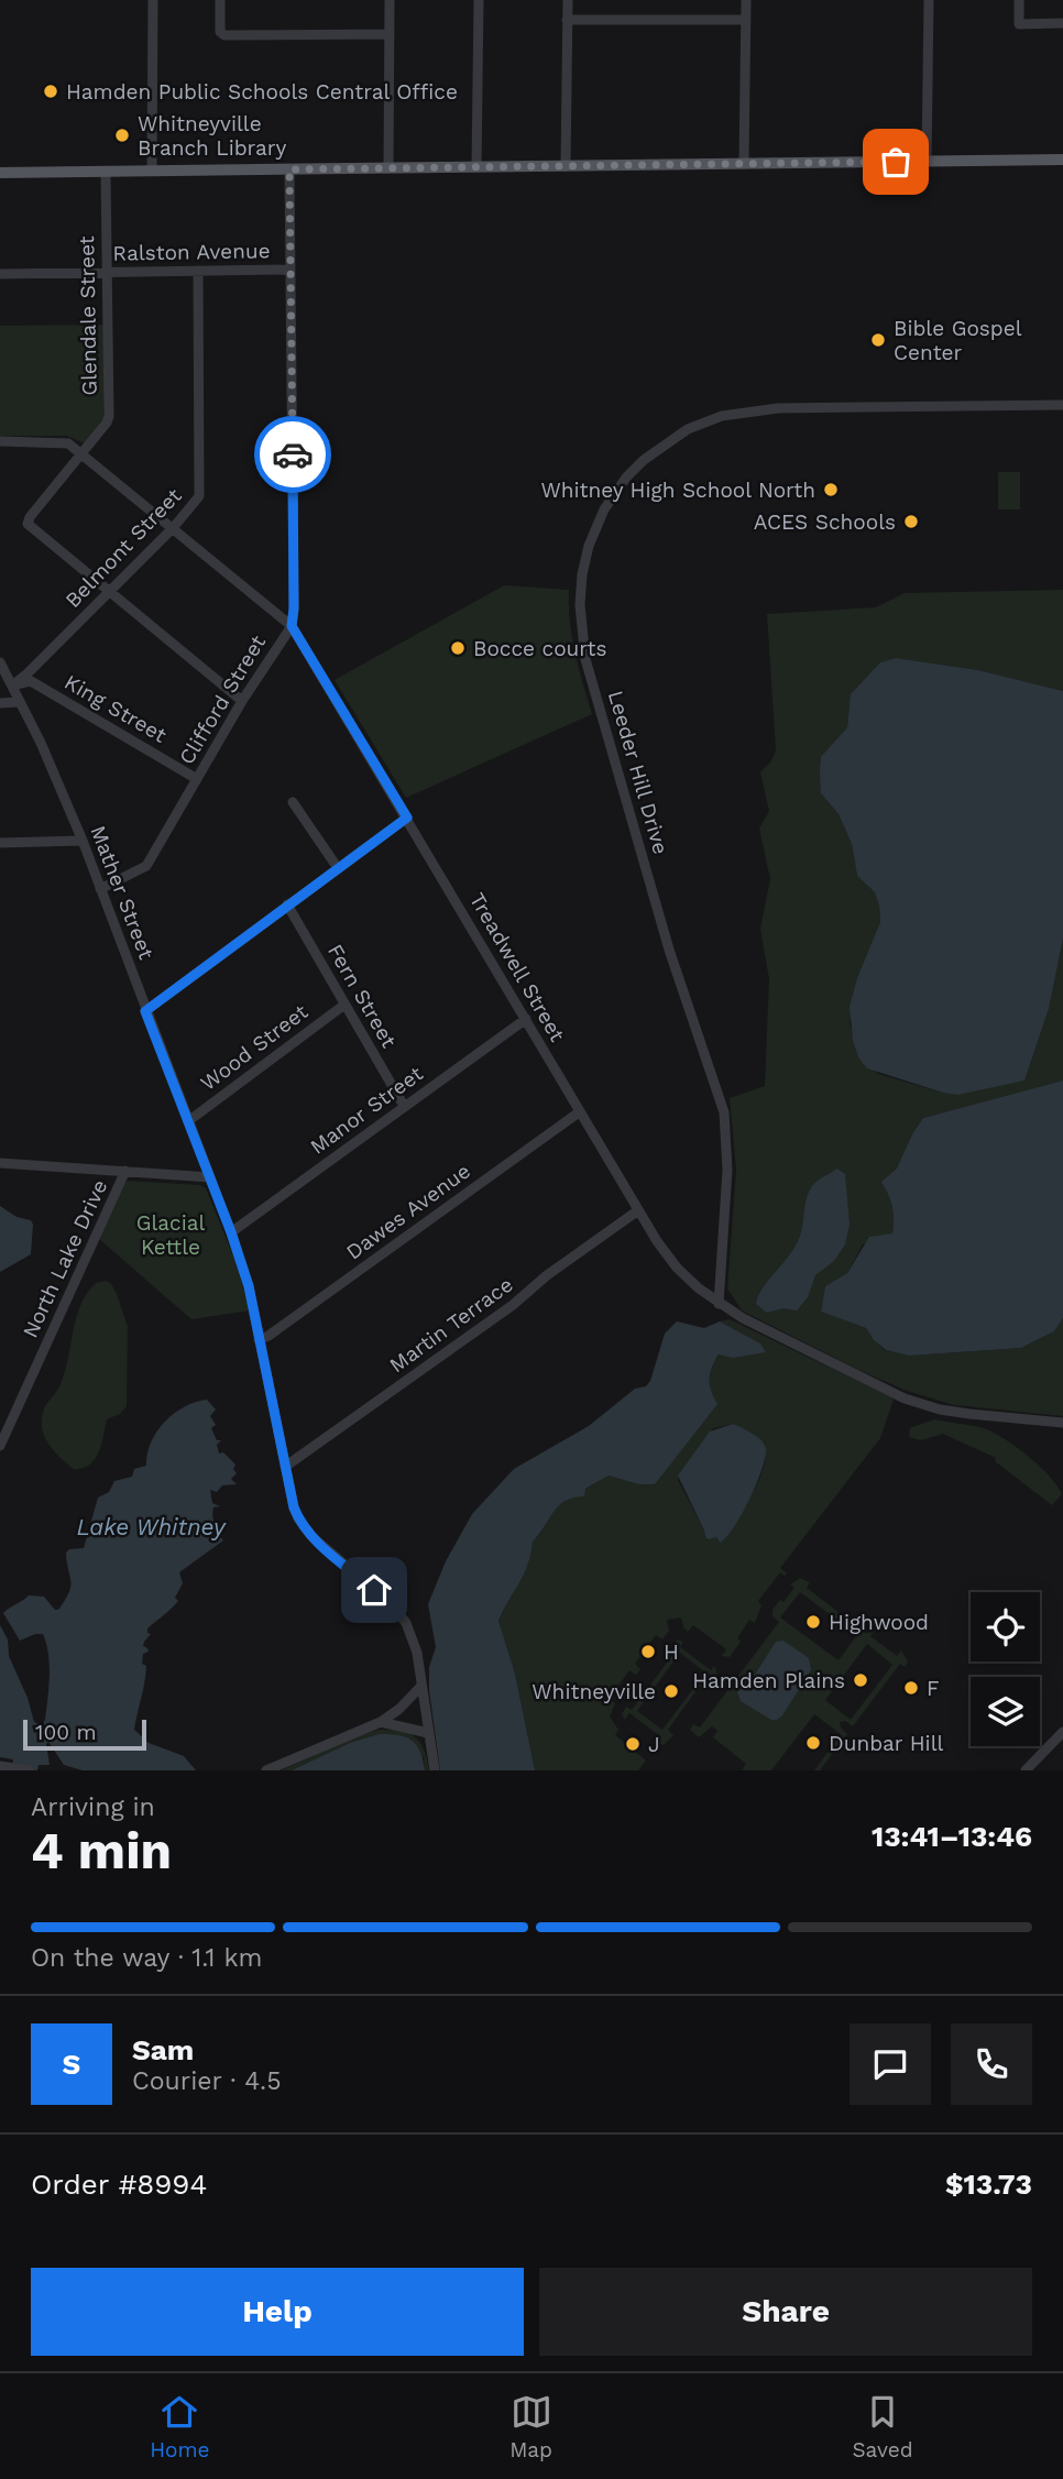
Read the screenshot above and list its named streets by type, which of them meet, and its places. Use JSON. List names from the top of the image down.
{
  "streets": {
    "street": [
      "Ralston Avenue",
      "Glendale Street",
      "Belmont Street",
      "Clifford Street",
      "King Street",
      "Leeder Hill Drive",
      "Mather Street",
      "Treadwell Street",
      "Fern Street",
      "Wood Street",
      "Manor Street",
      "Dawes Avenue",
      "North Lake Drive",
      "Martin Terrace"
    ]
  },
  "crossings": [
    ["Ralston Avenue", "Glendale Street"],
    ["Ralston Avenue", "Belmont Street"],
    ["Ralston Avenue", "Clifford Street"],
    ["Glendale Street", "Belmont Street"],
    ["Glendale Street", "Treadwell Street"],
    ["Belmont Street", "King Street"],
    ["Belmont Street", "Mather Street"],
    ["Belmont Street", "Treadwell Street"],
    ["Clifford Street", "King Street"],
    ["Clifford Street", "Mather Street"],
    ["Clifford Street", "Treadwell Street"],
    ["King Street", "Mather Street"],
    ["Leeder Hill Drive", "Treadwell Street"],
    ["Mather Street", "Wood Street"],
    ["Mather Street", "Manor Street"],
    ["Mather Street", "Dawes Avenue"],
    ["Mather Street", "Martin Terrace"],
    ["Treadwell Street", "Manor Street"],
    ["Treadwell Street", "Dawes Avenue"],
    ["Treadwell Street", "Martin Terrace"],
    ["Fern Street", "Wood Street"],
    ["Fern Street", "Manor Street"]
  ],
  "water": ["Lake Whitney"],
  "parks": ["Glacial Kettle"],
  "places": [
    "Hamden Public Schools Central Office",
    "Whitneyville Branch Library",
    "Bible Gospel Center",
    "Whitney High School North",
    "ACES Schools",
    "Bocce courts",
    "Highwood",
    "H",
    "Hamden Plains",
    "F",
    "Whitneyville",
    "Dunbar Hill",
    "J"
  ],
  "scale_bar": "100 m",
  "page": {
    "scale": "100 m",
    "heading": ["4 min", "Arriving in", "13:41–13:46"],
    "panel": [
      "Sam",
      "Courier · 4.5",
      "Order #8994",
      "$13.73"
    ],
    "bar": "On the way · 1.1 km",
    "round": "S",
    "buttons": ["Help", "Share"],
    "tabs": ["Home", "Map", "Saved"]
  }
}
